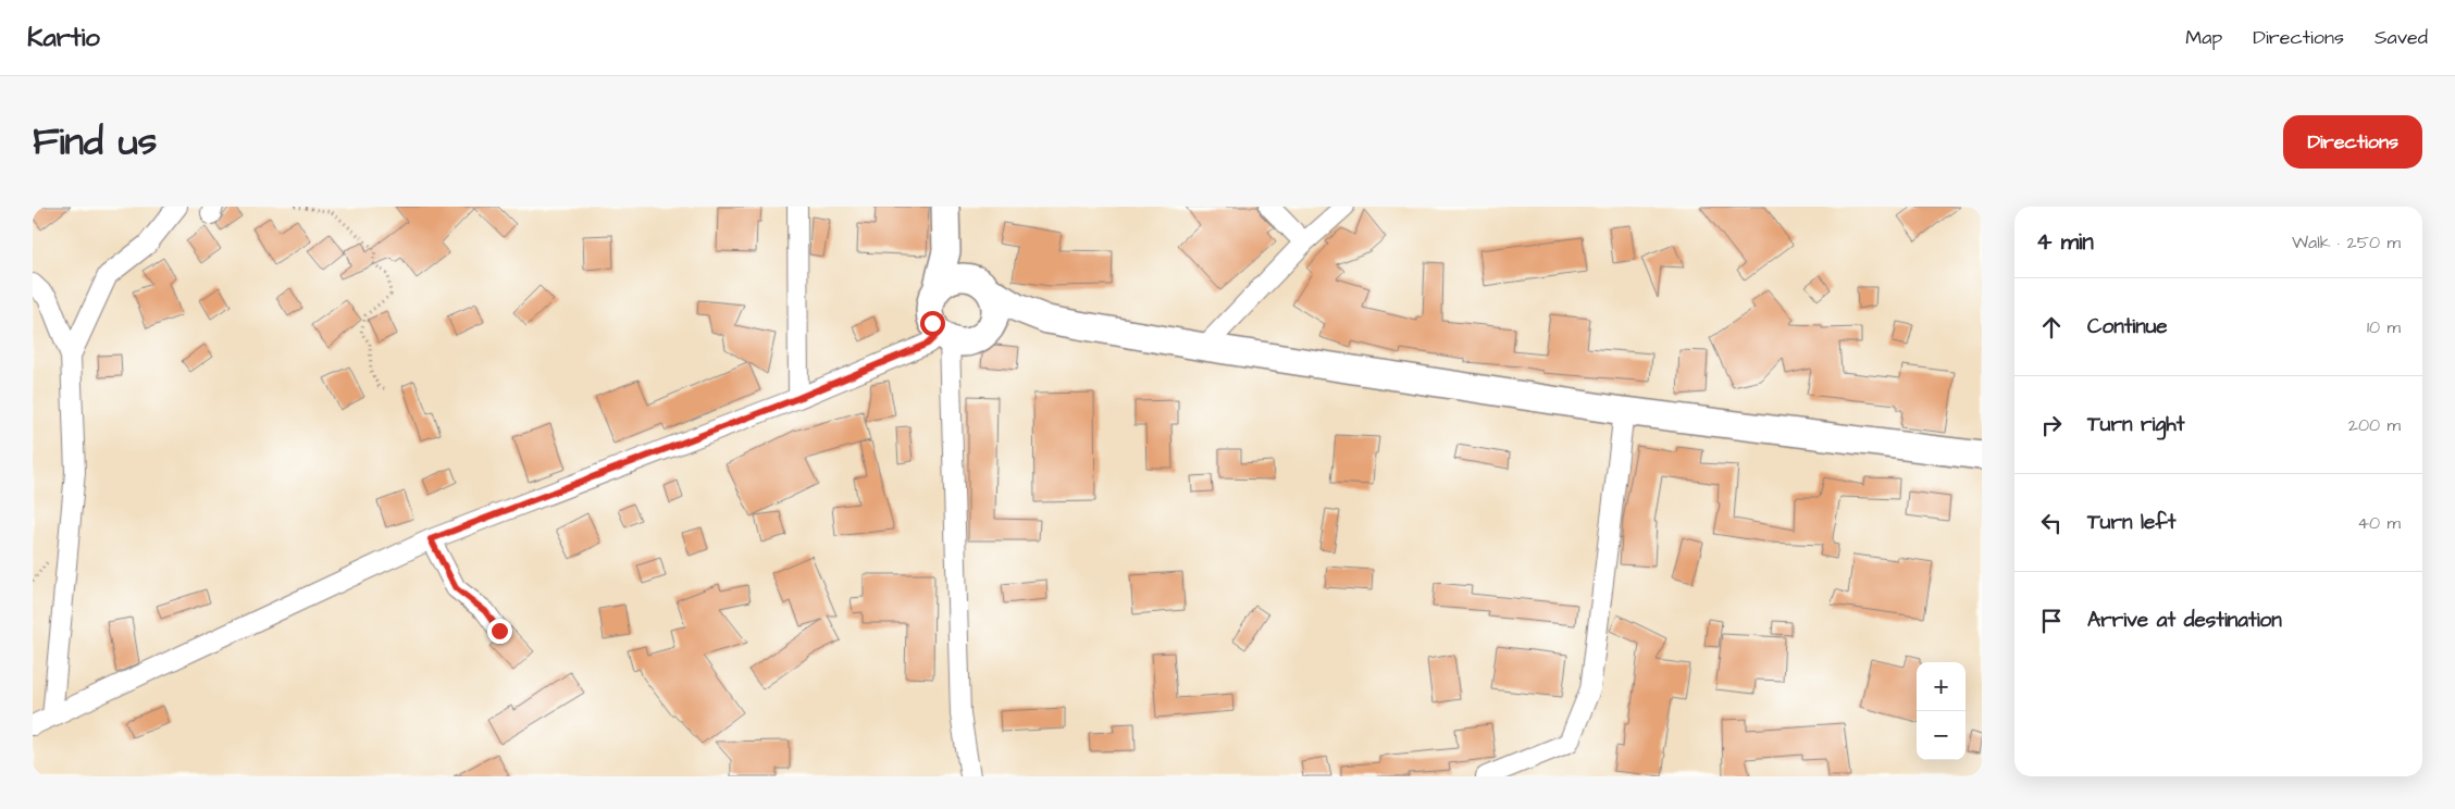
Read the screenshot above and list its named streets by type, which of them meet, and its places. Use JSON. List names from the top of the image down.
{
  "page": {
    "header": "Kartio",
    "nav": ["Map", "Directions", "Saved"],
    "title": "Find us",
    "buttons": "Directions",
    "heading": ["4 min", "Walk · 250 m"],
    "list": [
      ["Continue", "10 m"],
      ["Turn right", "200 m"],
      ["Turn left", "40 m"],
      "Arrive at destination"
    ],
    "map_buttons": ["+", "−"]
  }
}
